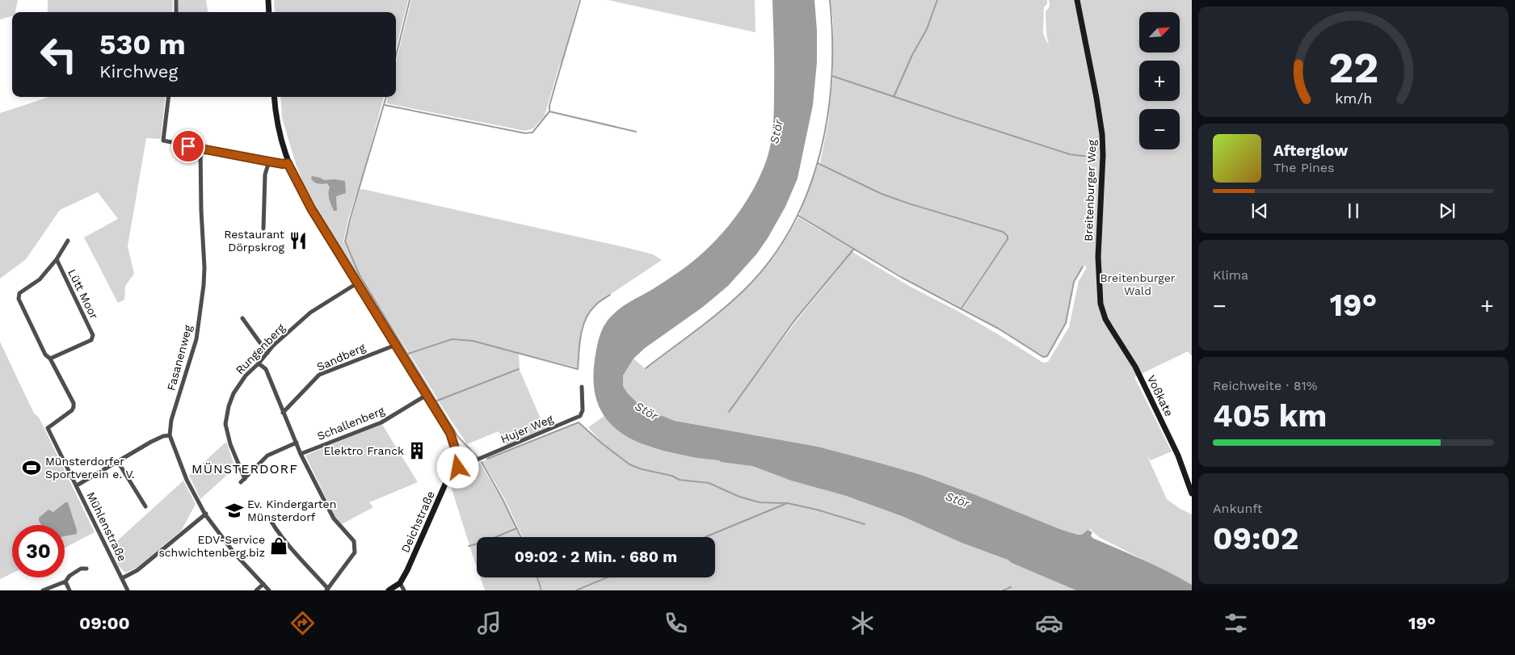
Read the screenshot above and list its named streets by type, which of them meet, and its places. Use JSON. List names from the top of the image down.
{
  "streets": {
    "street": [
      "Breitenburger Weg",
      "Lütt Moor",
      "Rungenberg",
      "Sandberg",
      "Fasanenweg",
      "Voßkate",
      "Schallenberg",
      "Hujer Weg",
      "Deichstraße",
      "Mühlenstraße"
    ]
  },
  "crossings": [
    ["Breitenburger Weg", "Voßkate"],
    ["Lütt Moor", "Mühlenstraße"],
    ["Rungenberg", "Deichstraße"],
    ["Sandberg", "Deichstraße"],
    ["Schallenberg", "Deichstraße"],
    ["Hujer Weg", "Deichstraße"]
  ],
  "districts": ["MÜNSTERDORF"],
  "water": ["Stör"],
  "parks": ["Breitenburger Wald"],
  "places": {
    "restaurant": ["Restaurant Dörpskrog"],
    "building": ["Elektro Franck"],
    "sports": ["Münsterdorfer Sportverein e. V."],
    "school or university": ["Ev. Kindergarten Münsterdorf"],
    "shop": ["EDV-Service schwichtenberg.biz"]
  },
  "north": "top right",
  "page": {
    "map_buttons": ["+", "−"],
    "turn": ["530 m", "Kirchweg"],
    "song": ["Afterglow", "The Pines"],
    "tile": [
      "Klima",
      ["Reichweite · 81%", "405 km"],
      ["Ankunft", "09:02"]
    ],
    "heat": ["−", "19°", "+"],
    "limit": "30",
    "trip": "09:02 · 2 Min. · 680 m",
    "tabs": ["09:00", "19°"],
    "gauge": ["22", "km/h"]
  }
}
